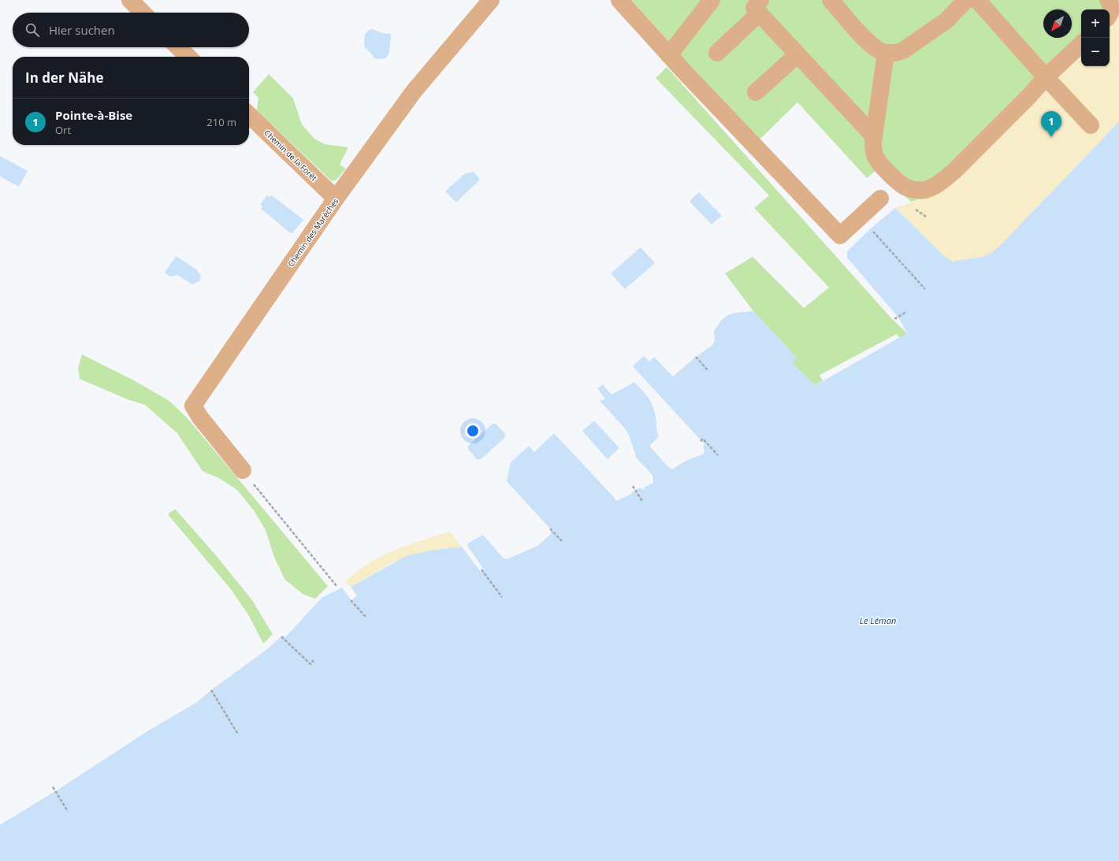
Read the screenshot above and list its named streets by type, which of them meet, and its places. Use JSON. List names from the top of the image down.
{
  "streets": {
    "street": ["Chemin de la Forêt", "Chemin des Marèches"]
  },
  "crossings": [
    ["Chemin de la Forêt", "Chemin des Marèches"]
  ],
  "water": ["Le Léman"],
  "north": "bottom left",
  "page": {
    "map_buttons": ["+", "−"],
    "search": "Hier suchen",
    "heading": "In der Nähe",
    "list": [
      {
        "mark": "1",
        "name": "Pointe-à-Bise",
        "note": "Ort",
        "value": "210 m"
      }
    ],
    "pins": "1"
  }
}
